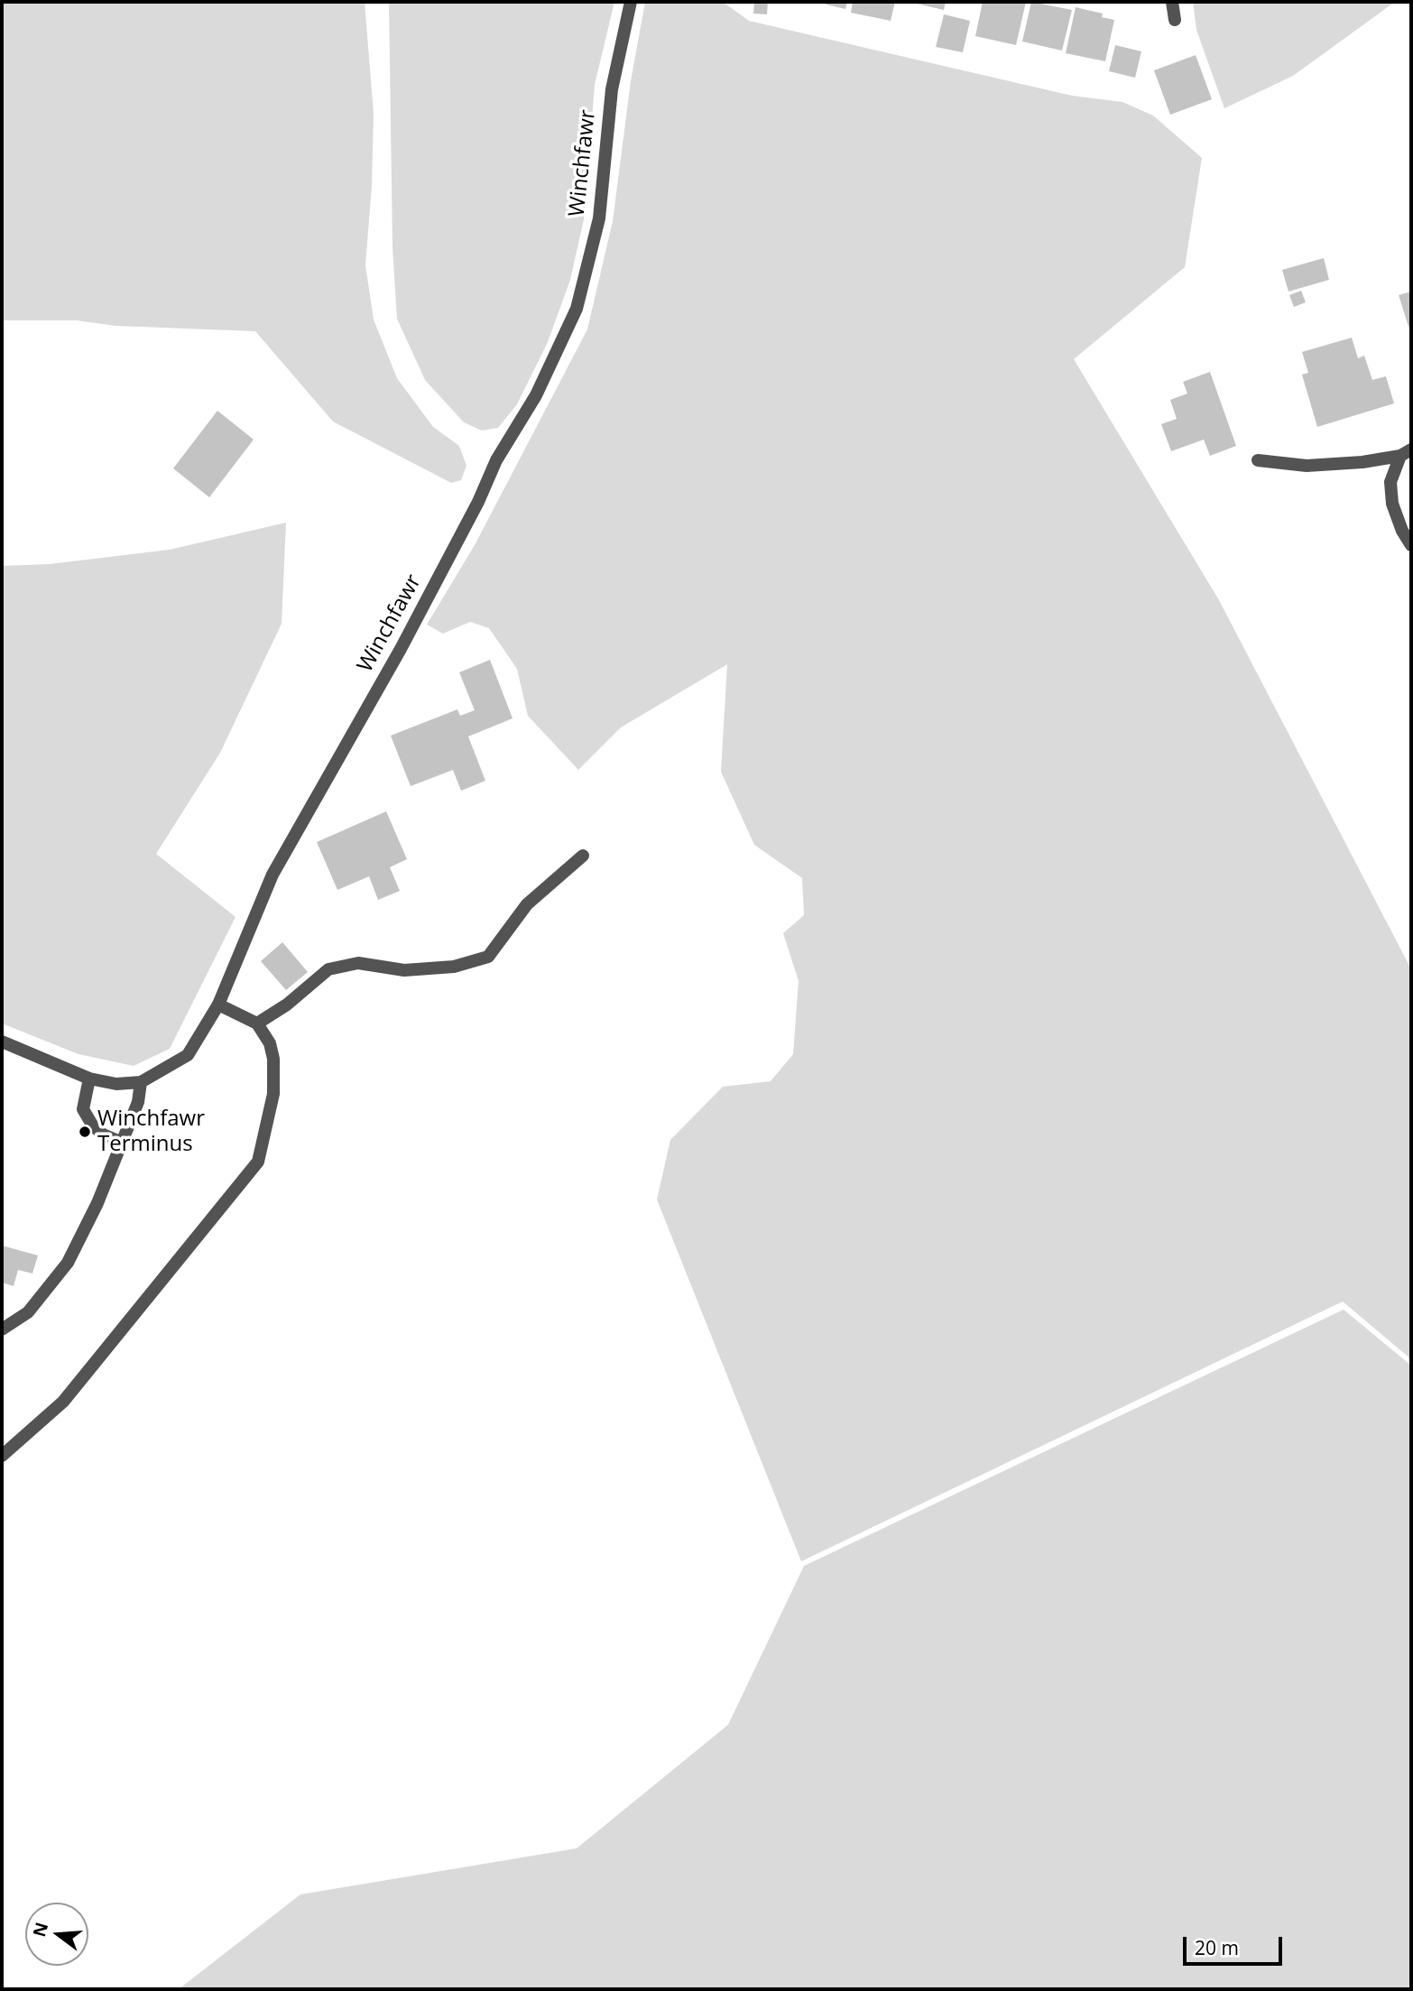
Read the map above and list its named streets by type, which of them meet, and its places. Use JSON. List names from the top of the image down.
{
  "streets": {
    "street": ["Winchfawr"]
  },
  "places": ["Winchfawr Terminus"],
  "scale_bar": "20 m",
  "north": "left"
}
